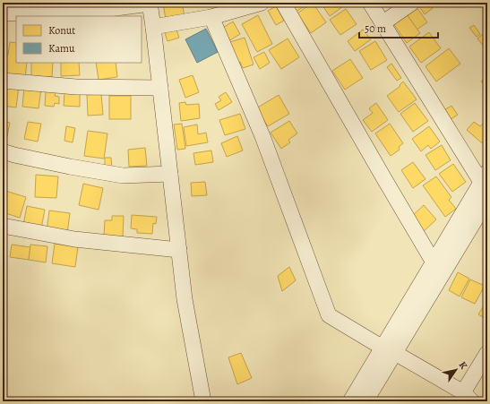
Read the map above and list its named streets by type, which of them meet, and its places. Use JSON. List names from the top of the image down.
{
  "legend": ["Konut", "Kamu"],
  "scale_bar": "50 m",
  "north": "top right"
}
